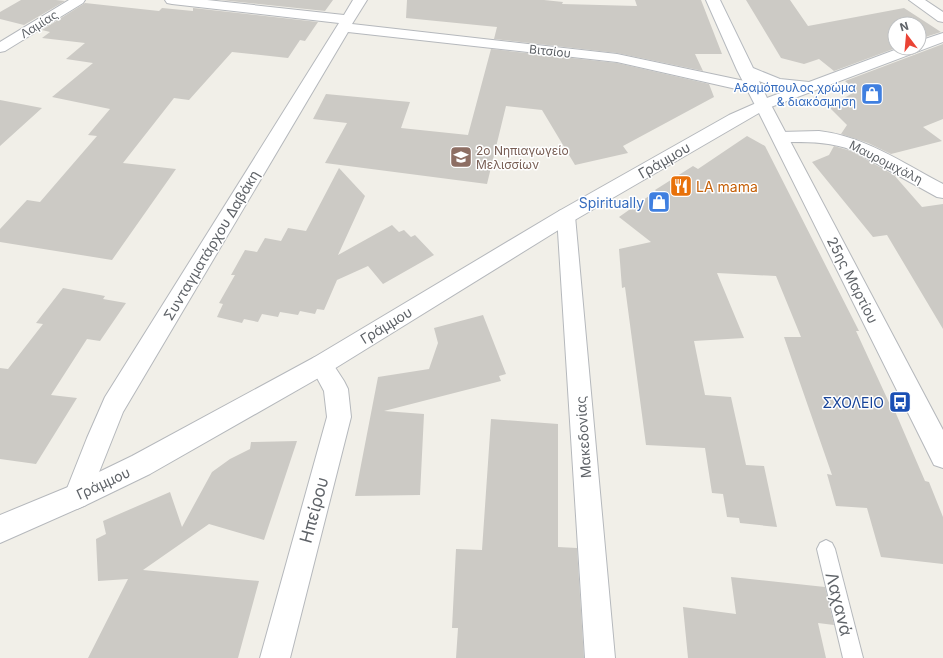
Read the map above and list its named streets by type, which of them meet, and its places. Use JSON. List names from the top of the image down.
{
  "streets": {
    "street": [
      "Λαμίας",
      "Βιτσίου",
      "Γράμμου",
      "Μαυρομιχάλη",
      "Συνταγματάρχου Δαβάκη",
      "25ης Μαρτίου",
      "Μακεδονίας",
      "Ηπείρου"
    ],
    "lane": ["Λαχανά"]
  },
  "crossings": [
    ["Βιτσίου", "Γράμμου"],
    ["Βιτσίου", "Συνταγματάρχου Δαβάκη"],
    ["Βιτσίου", "25ης Μαρτίου"],
    ["Γράμμου", "Συνταγματάρχου Δαβάκη"],
    ["Γράμμου", "25ης Μαρτίου"],
    ["Γράμμου", "Μακεδονίας"],
    ["Γράμμου", "Ηπείρου"],
    ["Μαυρομιχάλη", "25ης Μαρτίου"]
  ],
  "places": {
    "shop": ["Αδαμόπουλος χρώμα & διακόσμηση", "Spiritually"],
    "school or university": ["2ο Νηπιαγωγείο Μελισσίων"],
    "restaurant": ["LA mama"],
    "bus stop": ["ΣΧΟΛΕΙΟ"]
  },
  "north": "top"
}
